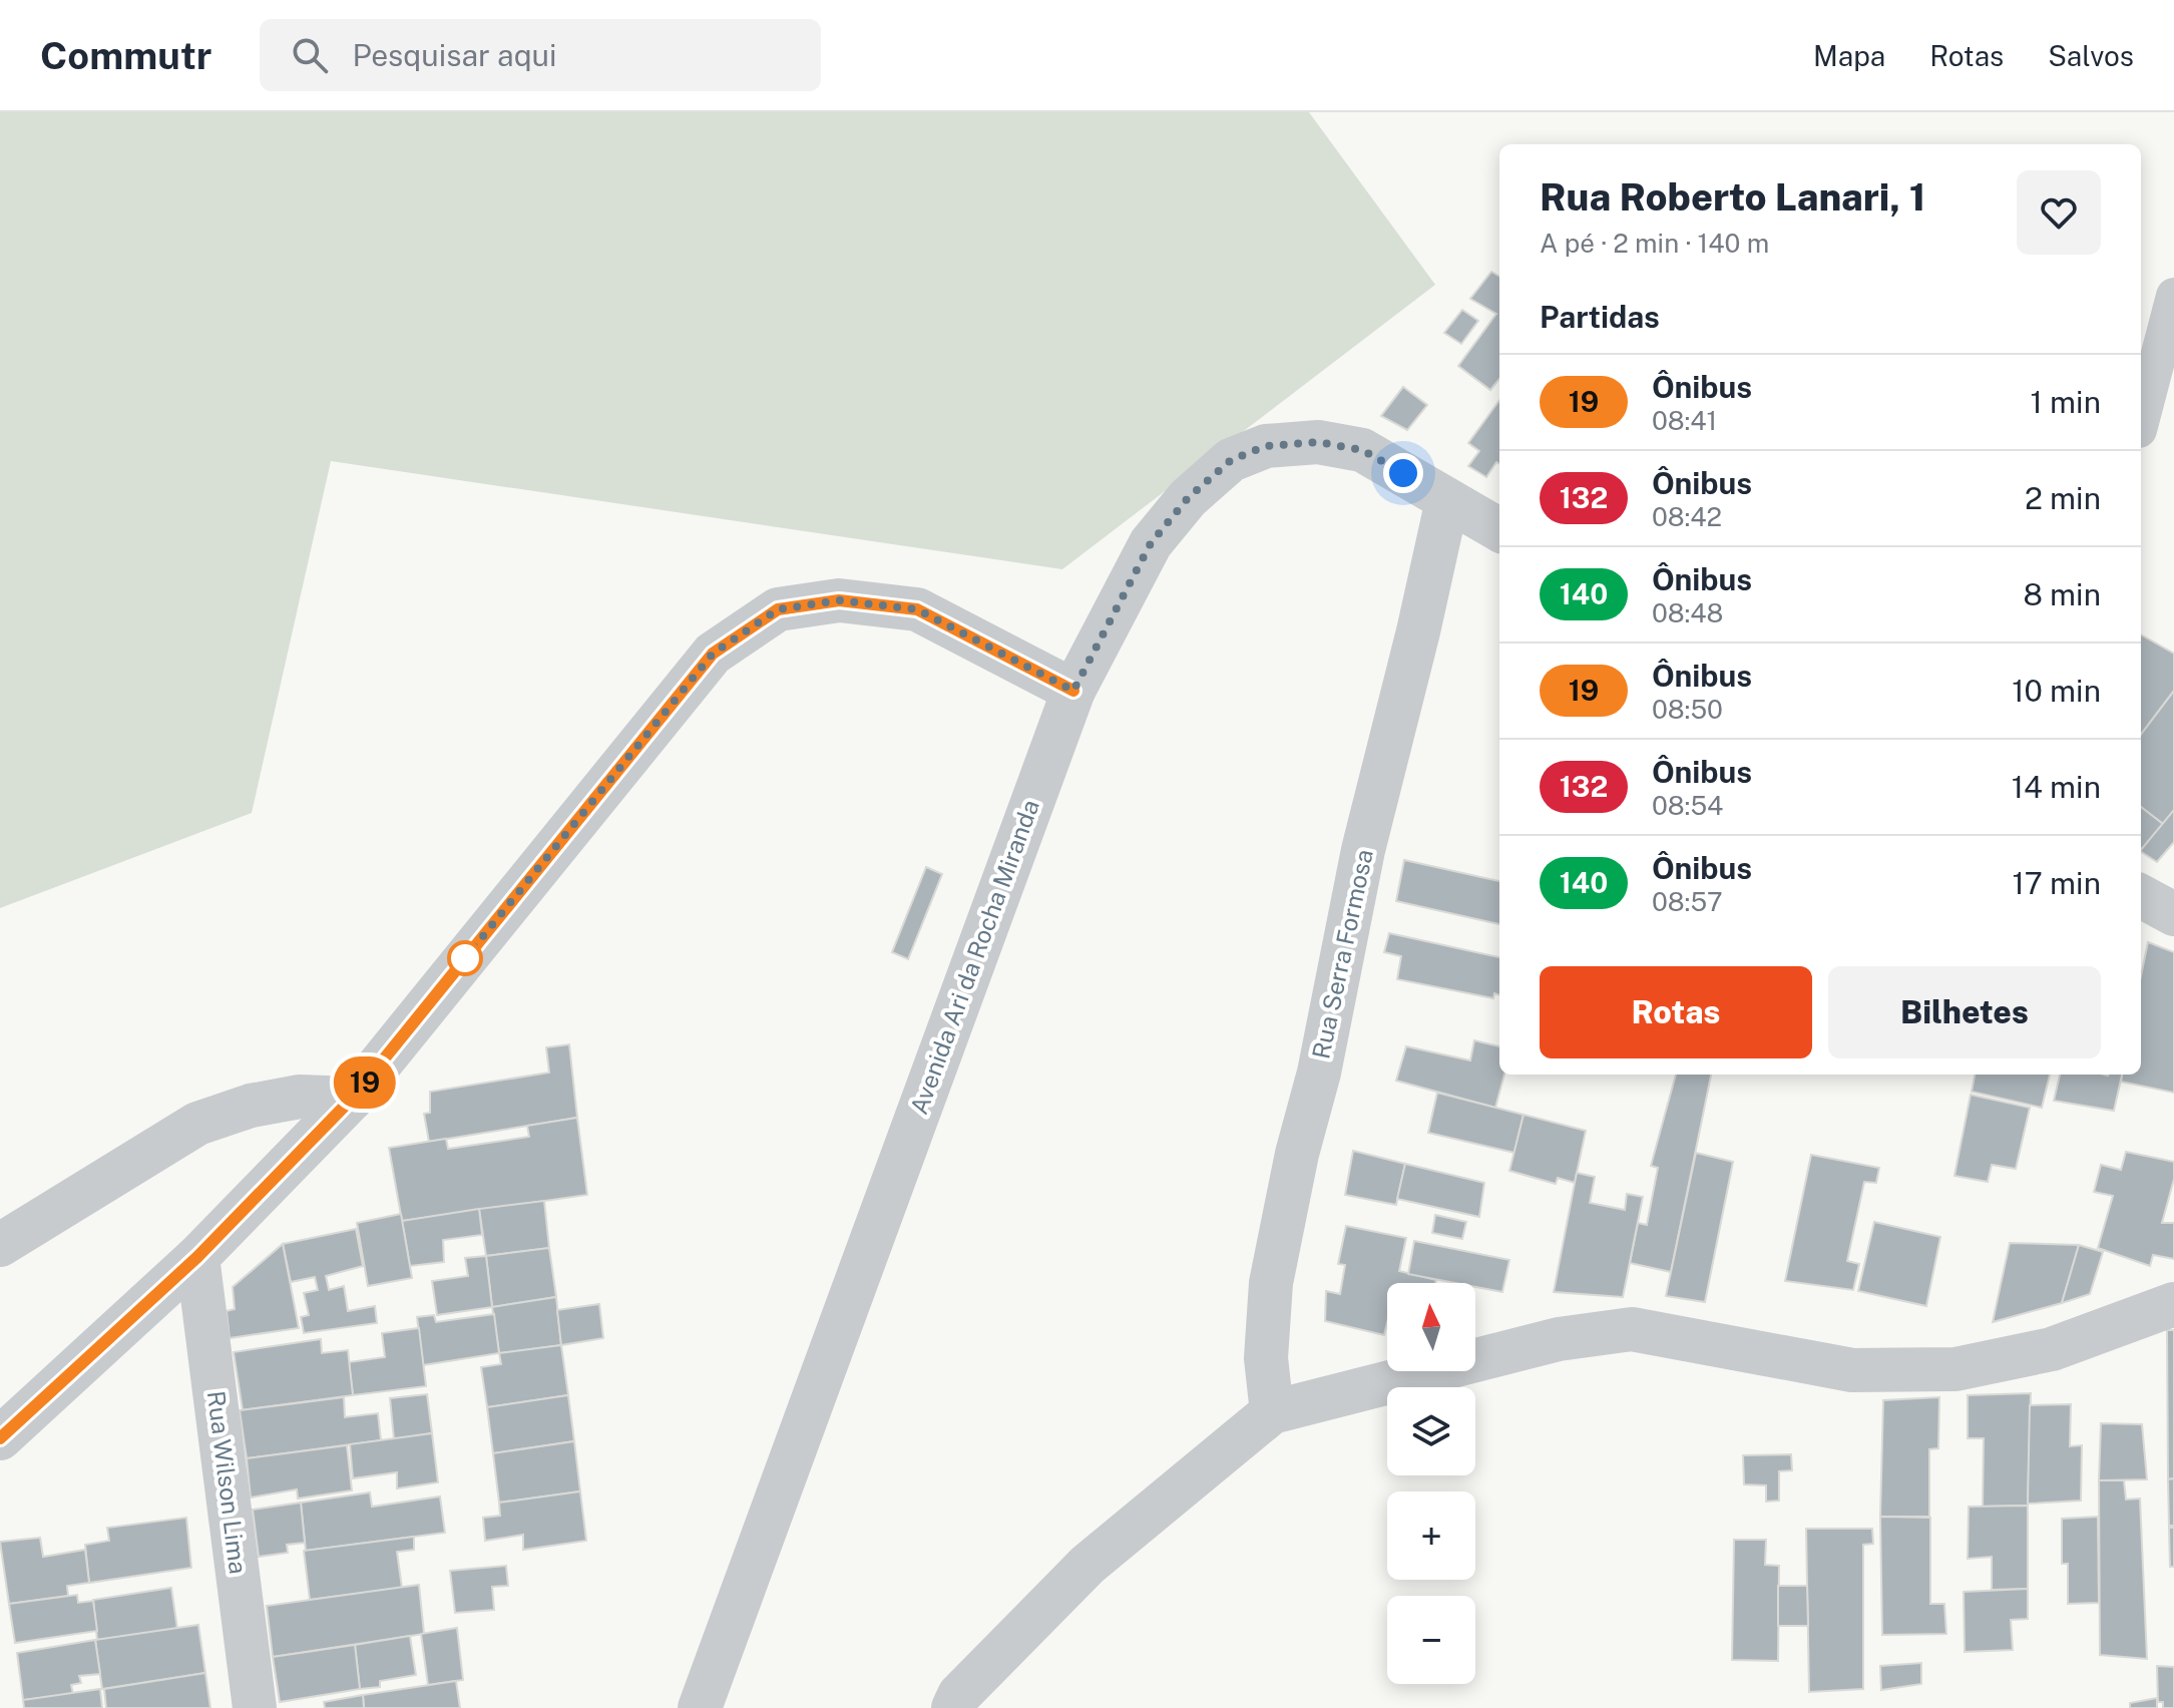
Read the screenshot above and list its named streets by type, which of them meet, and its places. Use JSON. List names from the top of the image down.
{
  "streets": {
    "street": ["Rua Serra Formosa", "Avenida Ari da Rocha Miranda", "Rua Wilson Lima"]
  },
  "crossings": [
    ["Rua Serra Formosa", "Avenida Ari da Rocha Miranda"]
  ],
  "lines": ["bus line 19"],
  "north": "top",
  "page": {
    "header": "Commutr",
    "search": "Pesquisar aqui",
    "nav": ["Mapa", "Rotas", "Salvos"],
    "on_map": "19",
    "heading": [
      ["Rua Roberto Lanari, 1", "A pé · 2 min · 140 m"],
      "Partidas"
    ],
    "list": [
      {
        "mark": "19",
        "name": "Ônibus",
        "note": "08:41",
        "value": "1 min"
      },
      {
        "mark": "132",
        "name": "Ônibus",
        "note": "08:42",
        "value": "2 min"
      },
      {
        "mark": "140",
        "name": "Ônibus",
        "note": "08:48",
        "value": "8 min"
      },
      {
        "mark": "19",
        "name": "Ônibus",
        "note": "08:50",
        "value": "10 min"
      },
      {
        "mark": "132",
        "name": "Ônibus",
        "note": "08:54",
        "value": "14 min"
      },
      {
        "mark": "140",
        "name": "Ônibus",
        "note": "08:57",
        "value": "17 min"
      }
    ],
    "buttons": ["Rotas", "Bilhetes"],
    "map_buttons": ["+", "−"]
  }
}
